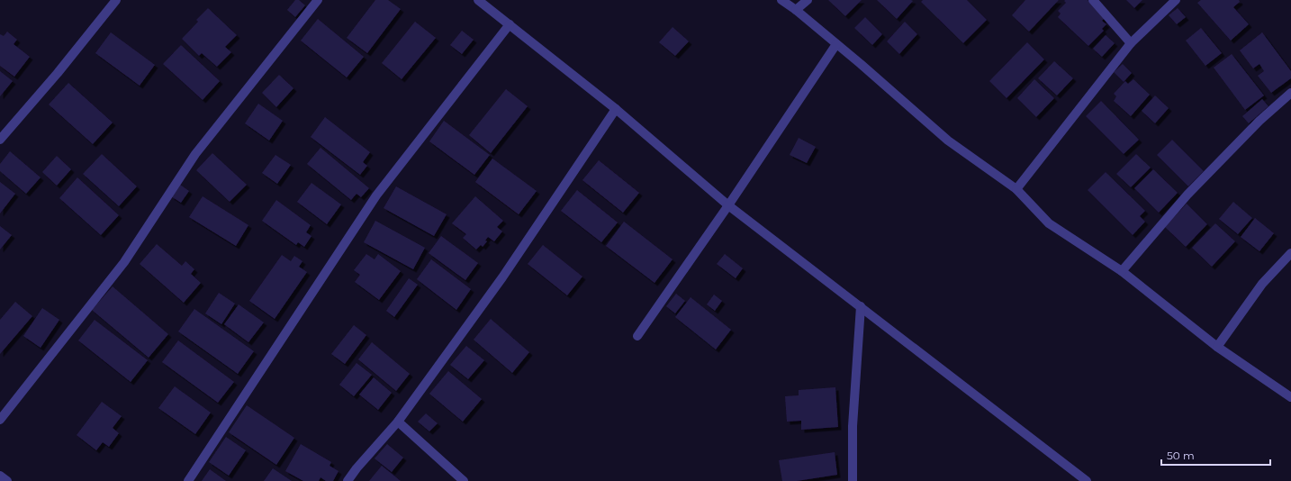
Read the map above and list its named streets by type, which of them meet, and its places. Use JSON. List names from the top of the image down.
{
  "scale_bar": "50 m"
}
